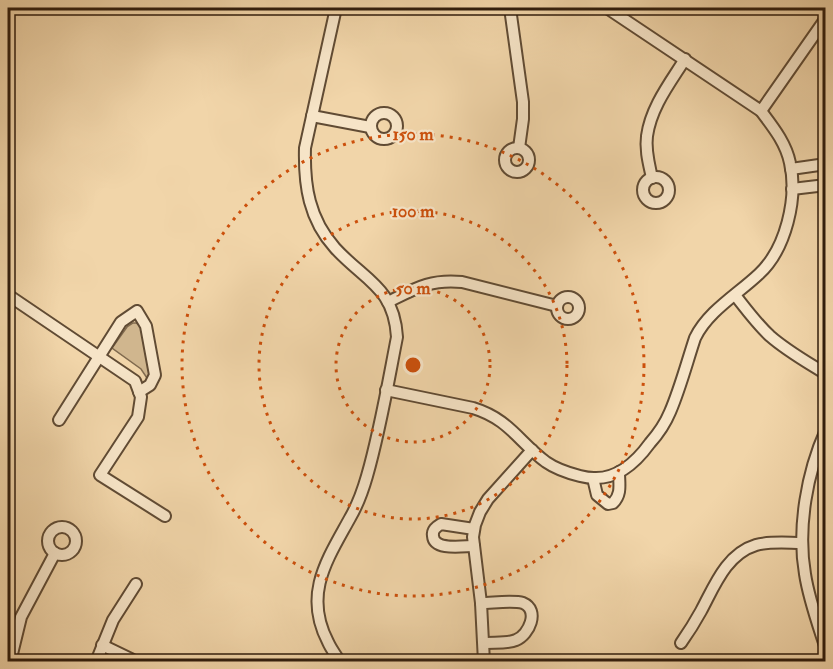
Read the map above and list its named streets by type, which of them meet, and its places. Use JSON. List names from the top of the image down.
{
  "rings": ["150 m", "100 m", "50 m"]
}
